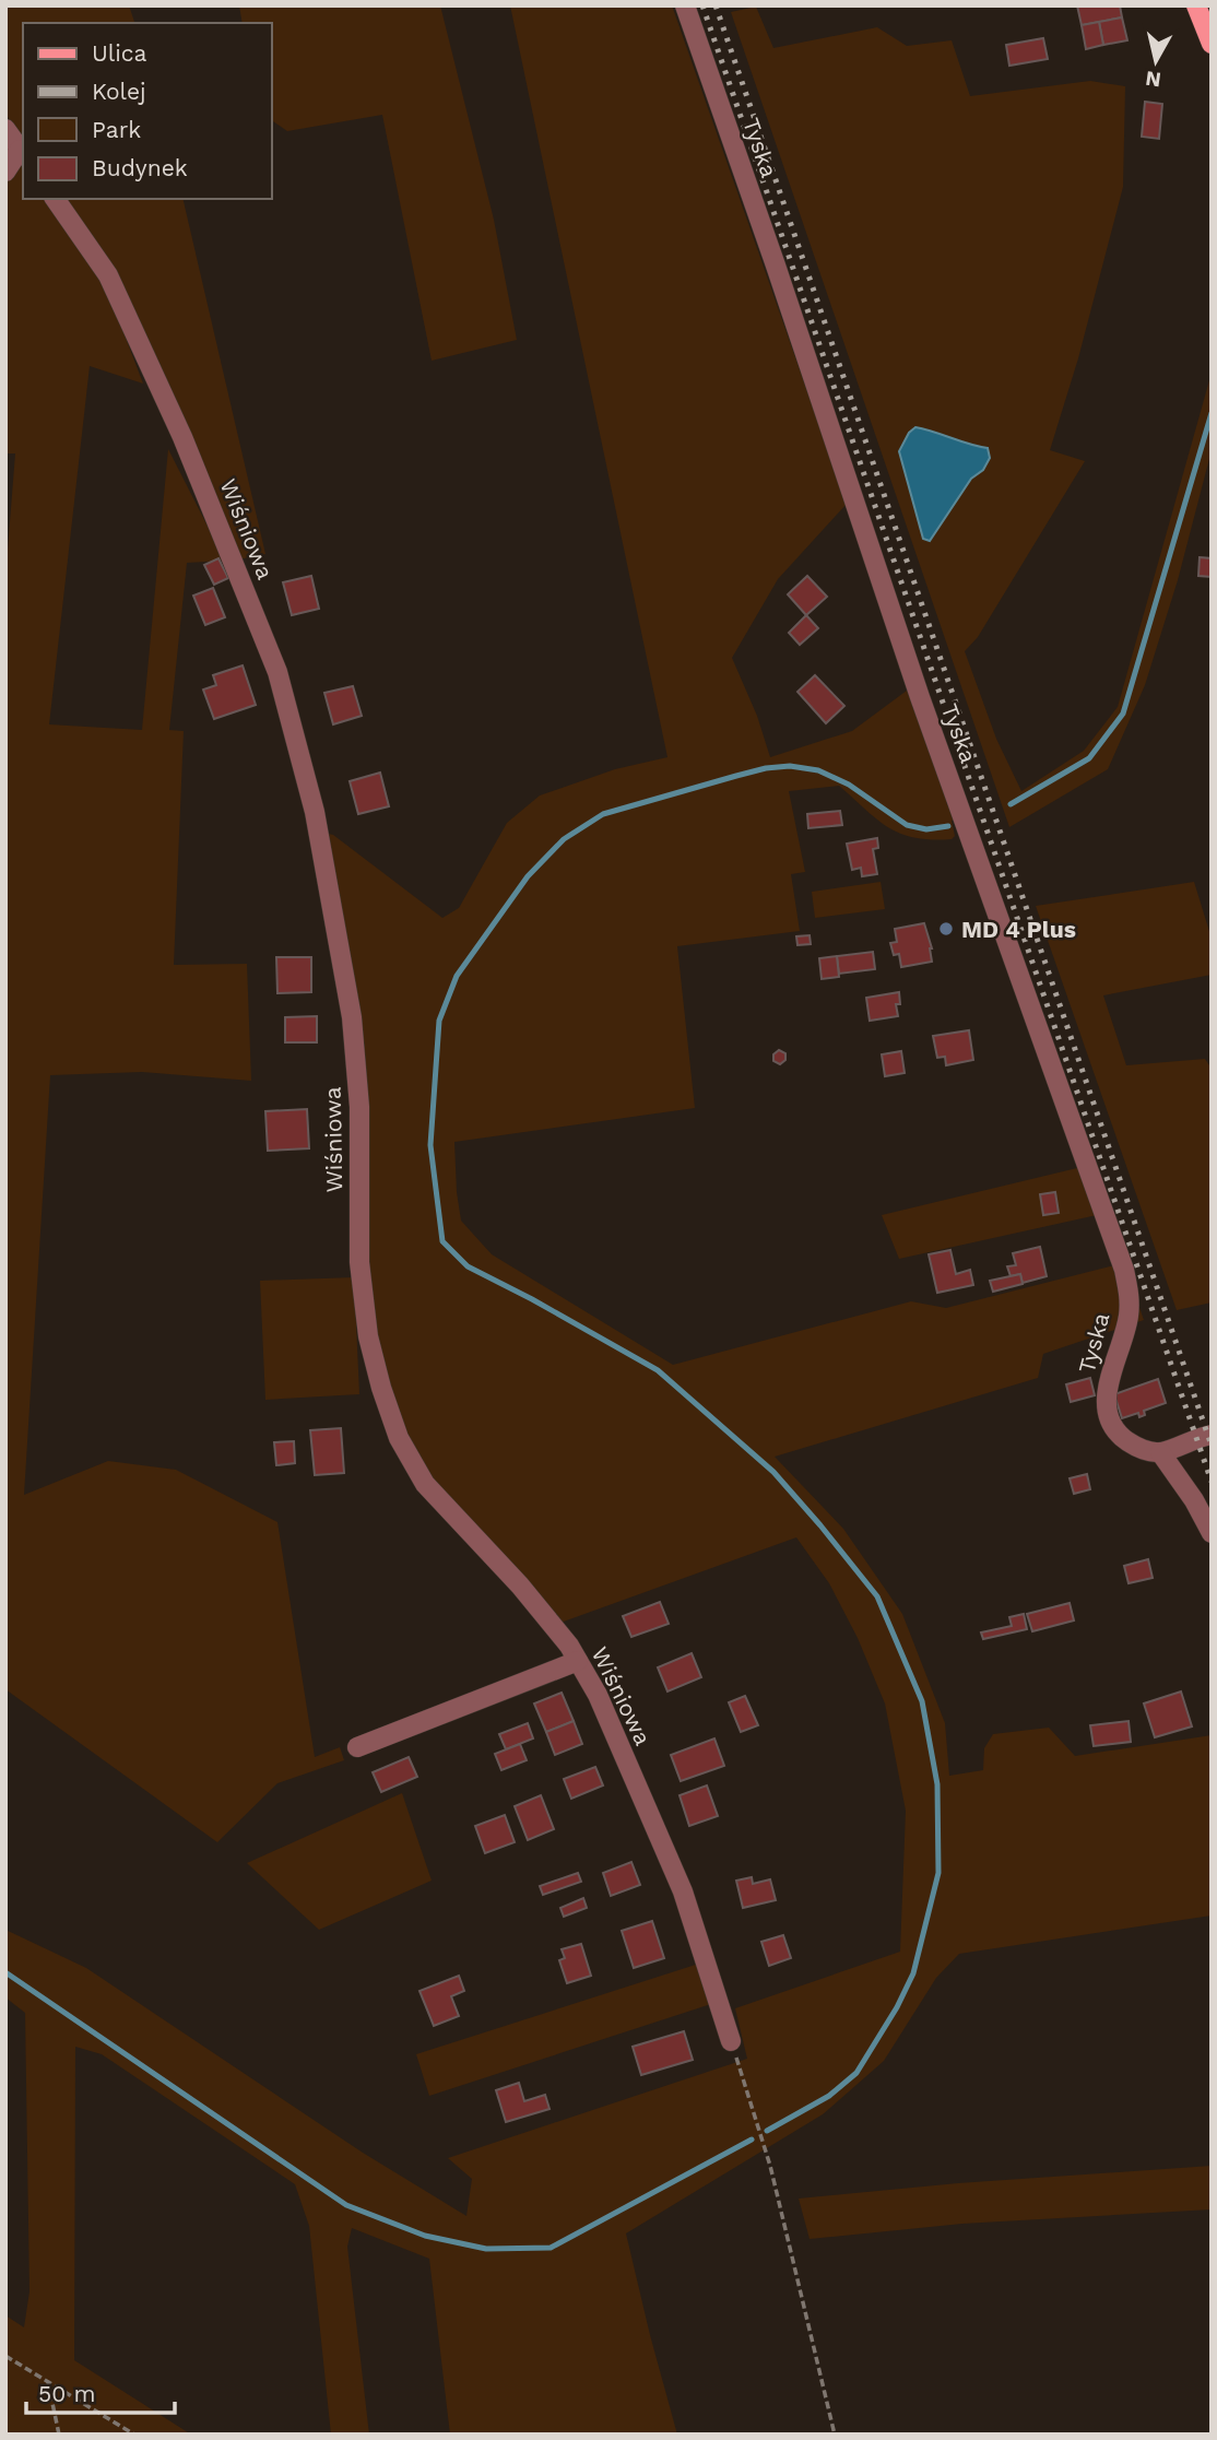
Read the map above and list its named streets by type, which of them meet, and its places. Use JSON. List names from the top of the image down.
{
  "streets": {
    "street": ["Tyska", "Wiśniowa"]
  },
  "places": ["MD 4 Plus"],
  "legend": [
    "Ulica",
    "Kolej",
    "Park",
    "Budynek"
  ],
  "scale_bar": "50 m",
  "north": "bottom"
}
